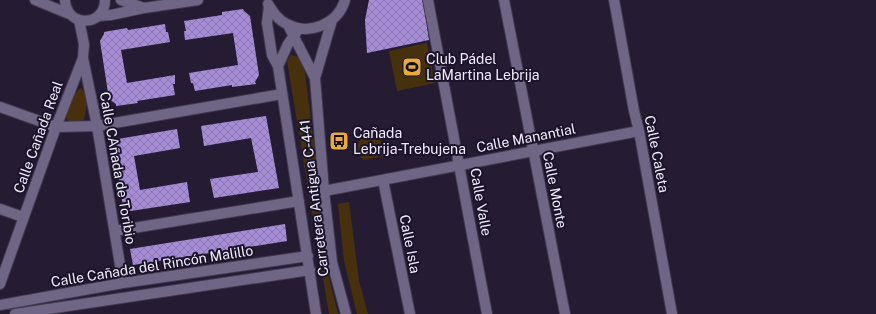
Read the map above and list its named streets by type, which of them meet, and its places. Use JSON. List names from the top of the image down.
{
  "streets": {
    "street": [
      "Calle Cañada Real",
      "Calle Manantial",
      "Calle Caleta",
      "Calle CAñada de Toribio",
      "Calle Monte",
      "Carretera Antigua C-441",
      "Calle Valle",
      "Calle Isla",
      "Calle Cañada del Rincón Malillo"
    ]
  },
  "crossings": [
    ["Calle Cañada Real", "Calle CAñada de Toribio"],
    ["Calle Manantial", "Calle Caleta"],
    ["Calle Manantial", "Calle Monte"],
    ["Calle Manantial", "Carretera Antigua C-441"],
    ["Calle Manantial", "Calle Valle"],
    ["Calle Manantial", "Calle Isla"],
    ["Calle CAñada de Toribio", "Calle Cañada del Rincón Malillo"]
  ],
  "places": {
    "sports": ["Club Pádel LaMartina Lebrija"],
    "bus stop": ["Cañada Lebrija-Trebujena"]
  }
}
